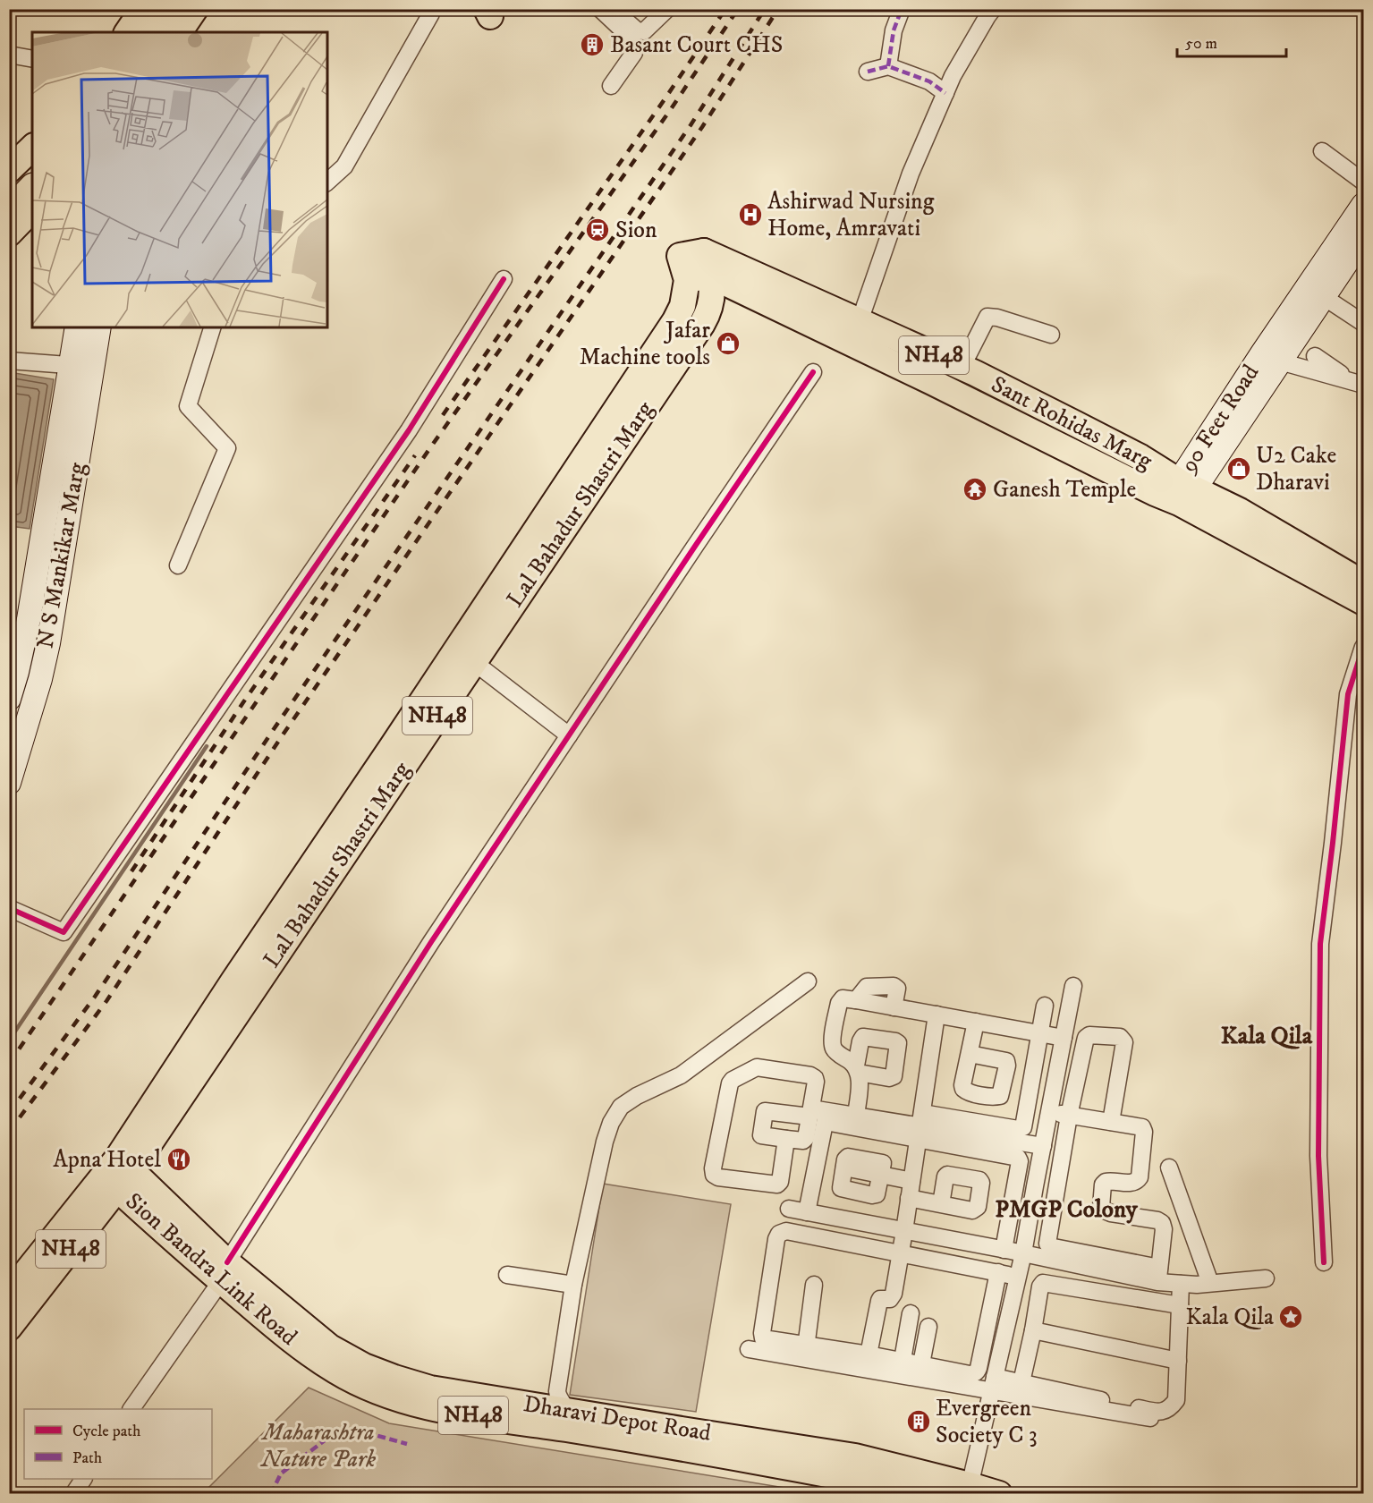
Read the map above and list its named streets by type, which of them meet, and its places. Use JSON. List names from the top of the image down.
{
  "streets": {
    "main road": [
      "NH48",
      "90 Feet Road",
      "Sant Rohidas Marg",
      "Lal Bahadur Shastri Marg",
      "N S Mankikar Marg",
      "Dharavi Depot Road"
    ],
    "cycle path": ["Sion Bandra Link Road"]
  },
  "crossings": [
    ["90 Feet Road", "Sant Rohidas Marg"],
    ["Sant Rohidas Marg", "Lal Bahadur Shastri Marg"],
    ["Lal Bahadur Shastri Marg", "Dharavi Depot Road"]
  ],
  "districts": ["Kala Qila", "PMGP Colony"],
  "parks": ["Maharashtra Nature Park"],
  "places": {
    "building": ["Basant Court CHS", "Evergreen Society C 3"],
    "hospital": ["Ashirwad Nursing Home, Amravati"],
    "station": ["Sion"],
    "shop": ["Jafar Machine tools", "U2 Cake Dharavi"],
    "temple": ["Ganesh Temple"],
    "restaurant": ["Apna Hotel"],
    "place": ["Kala Qila"]
  },
  "legend": ["Cycle path", "Path"],
  "scale_bar": "50 m"
}
